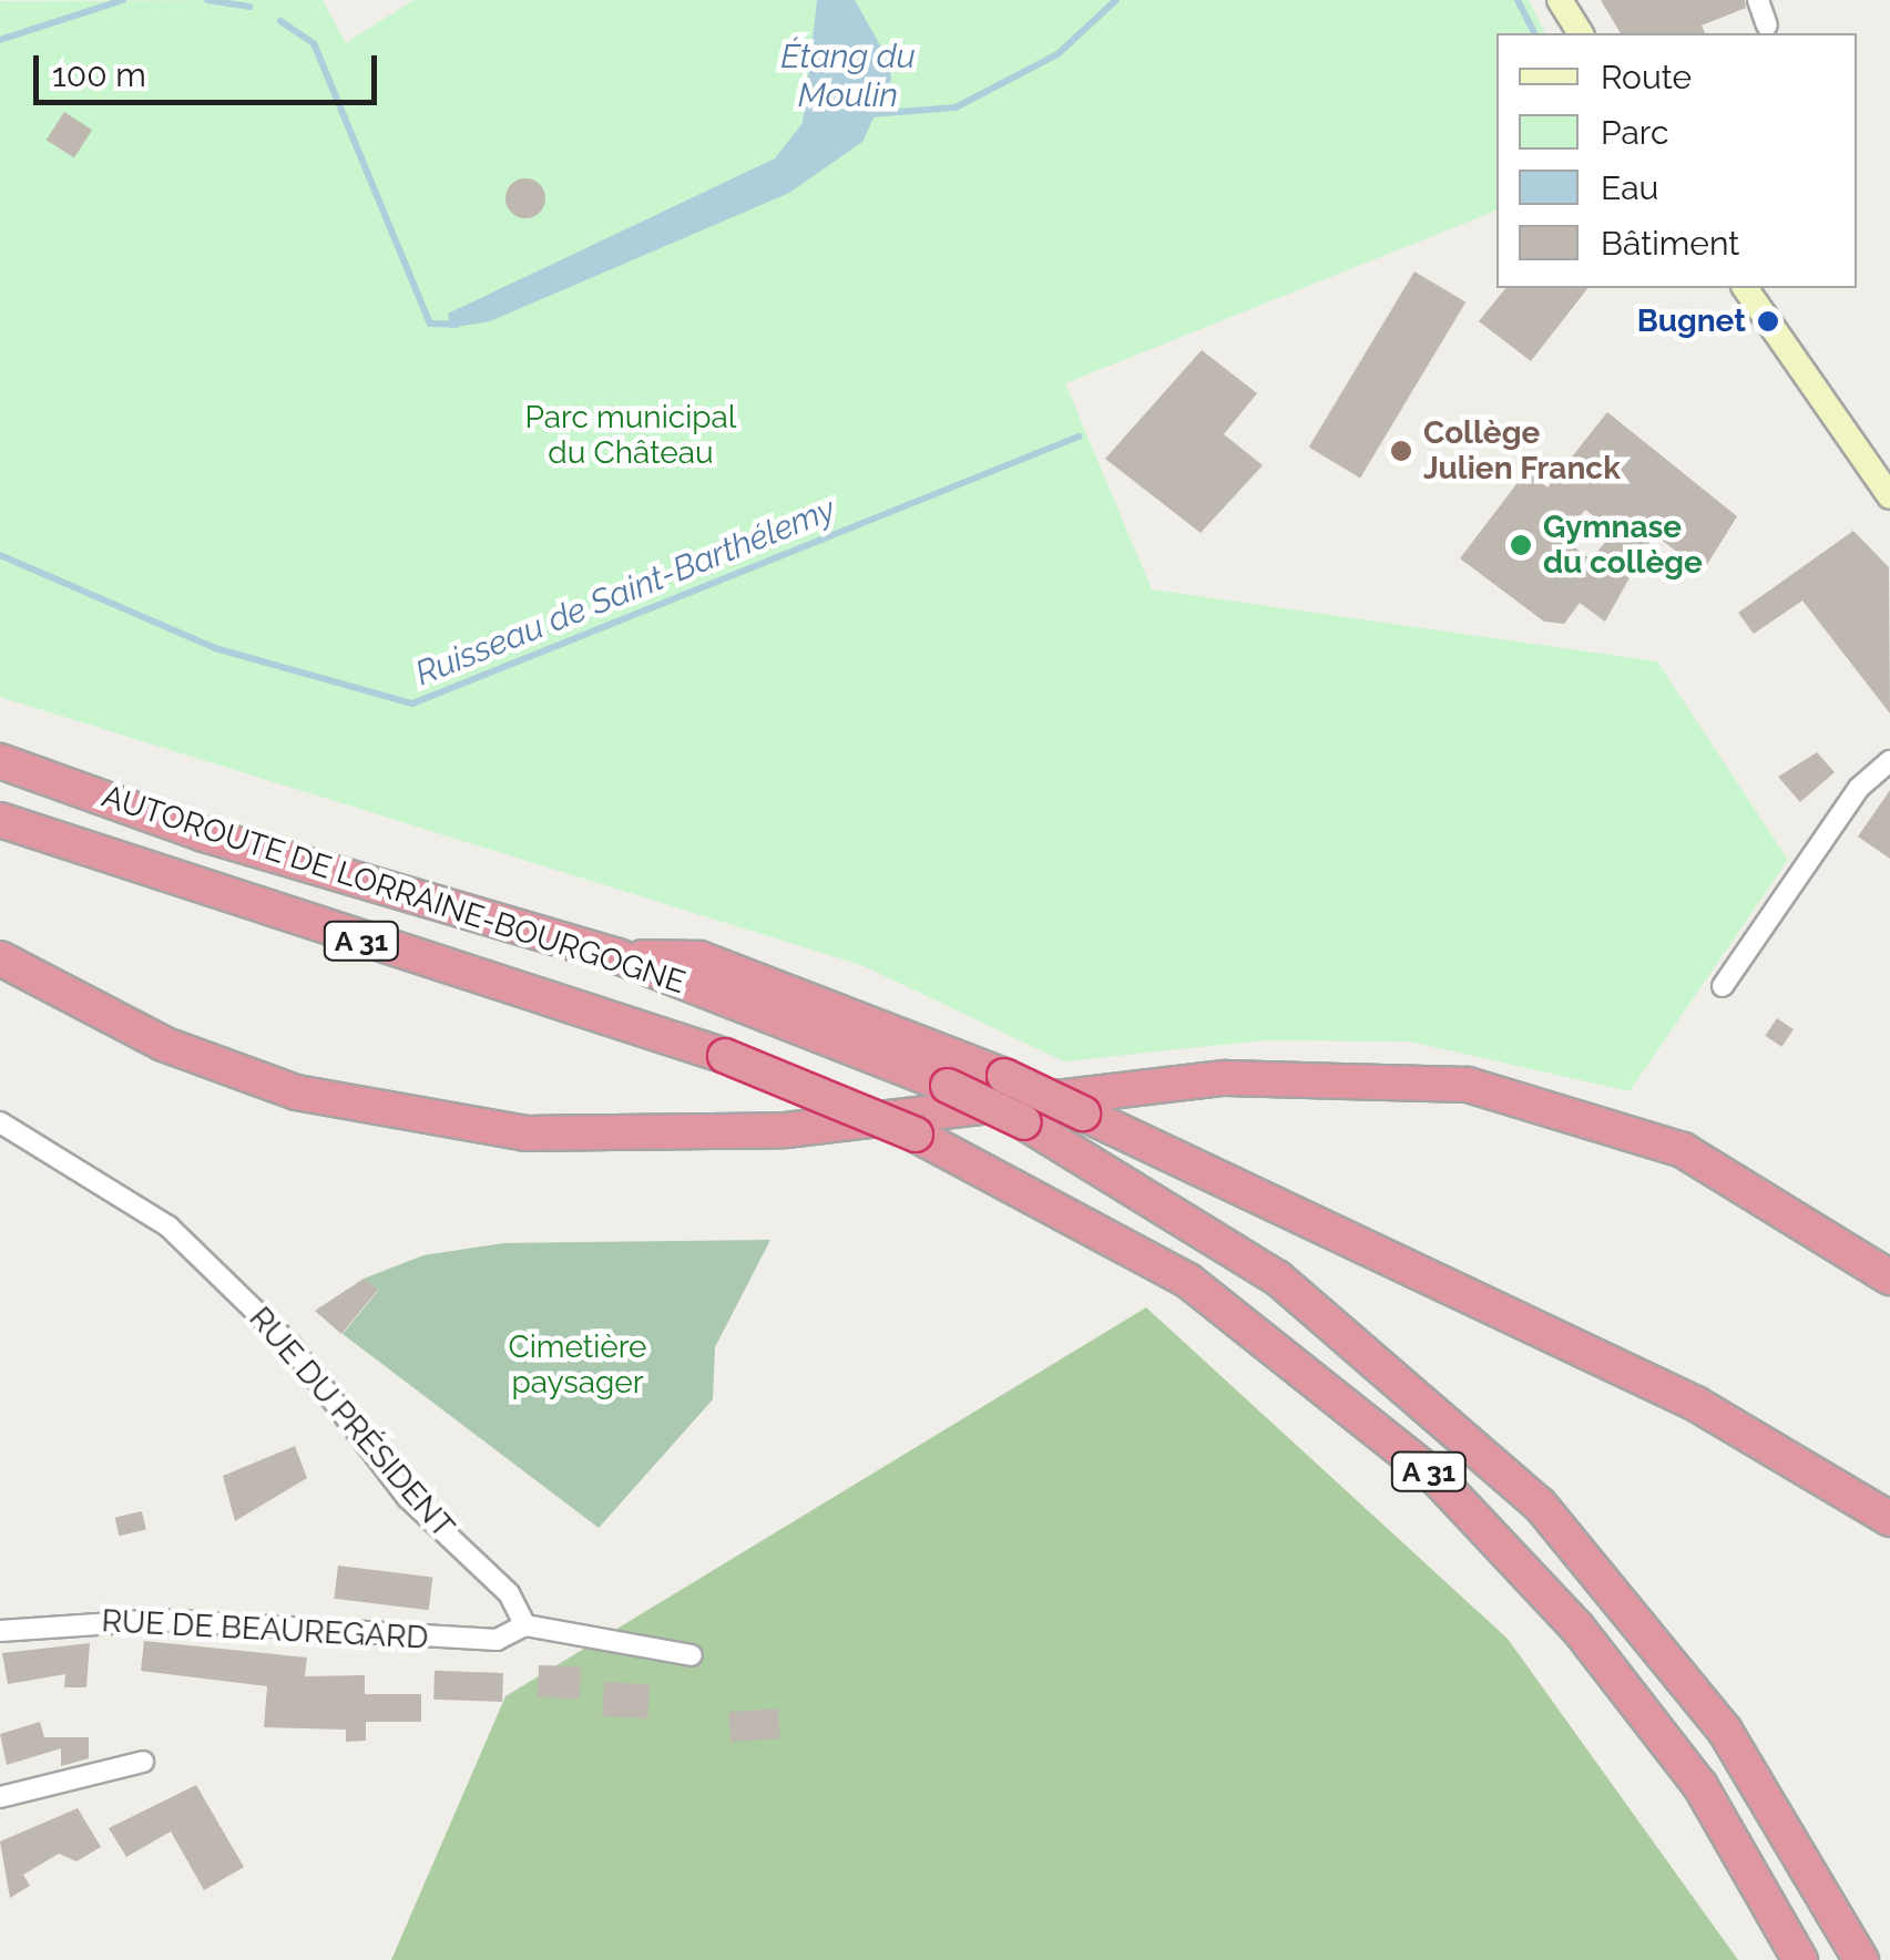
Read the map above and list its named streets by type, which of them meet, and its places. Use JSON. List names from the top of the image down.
{
  "streets": {
    "highway": ["AUTOROUTE DE LORRAINE-BOURGOGNE", "A 31"],
    "street": ["RUE DU PRÉSIDENT", "RUE DE BEAUREGARD"]
  },
  "crossings": [
    ["RUE DU PRÉSIDENT", "RUE DE BEAUREGARD"]
  ],
  "water": ["Étang du Moulin", "Ruisseau de Saint-Barthélemy"],
  "parks": ["Parc municipal du Château", "Cimetière paysager"],
  "places": ["Bugnet", "Collège Julien Franck", "Gymnase du collège"],
  "legend": [
    "Route",
    "Parc",
    "Eau",
    "Bâtiment"
  ],
  "scale_bar": "100 m"
}
